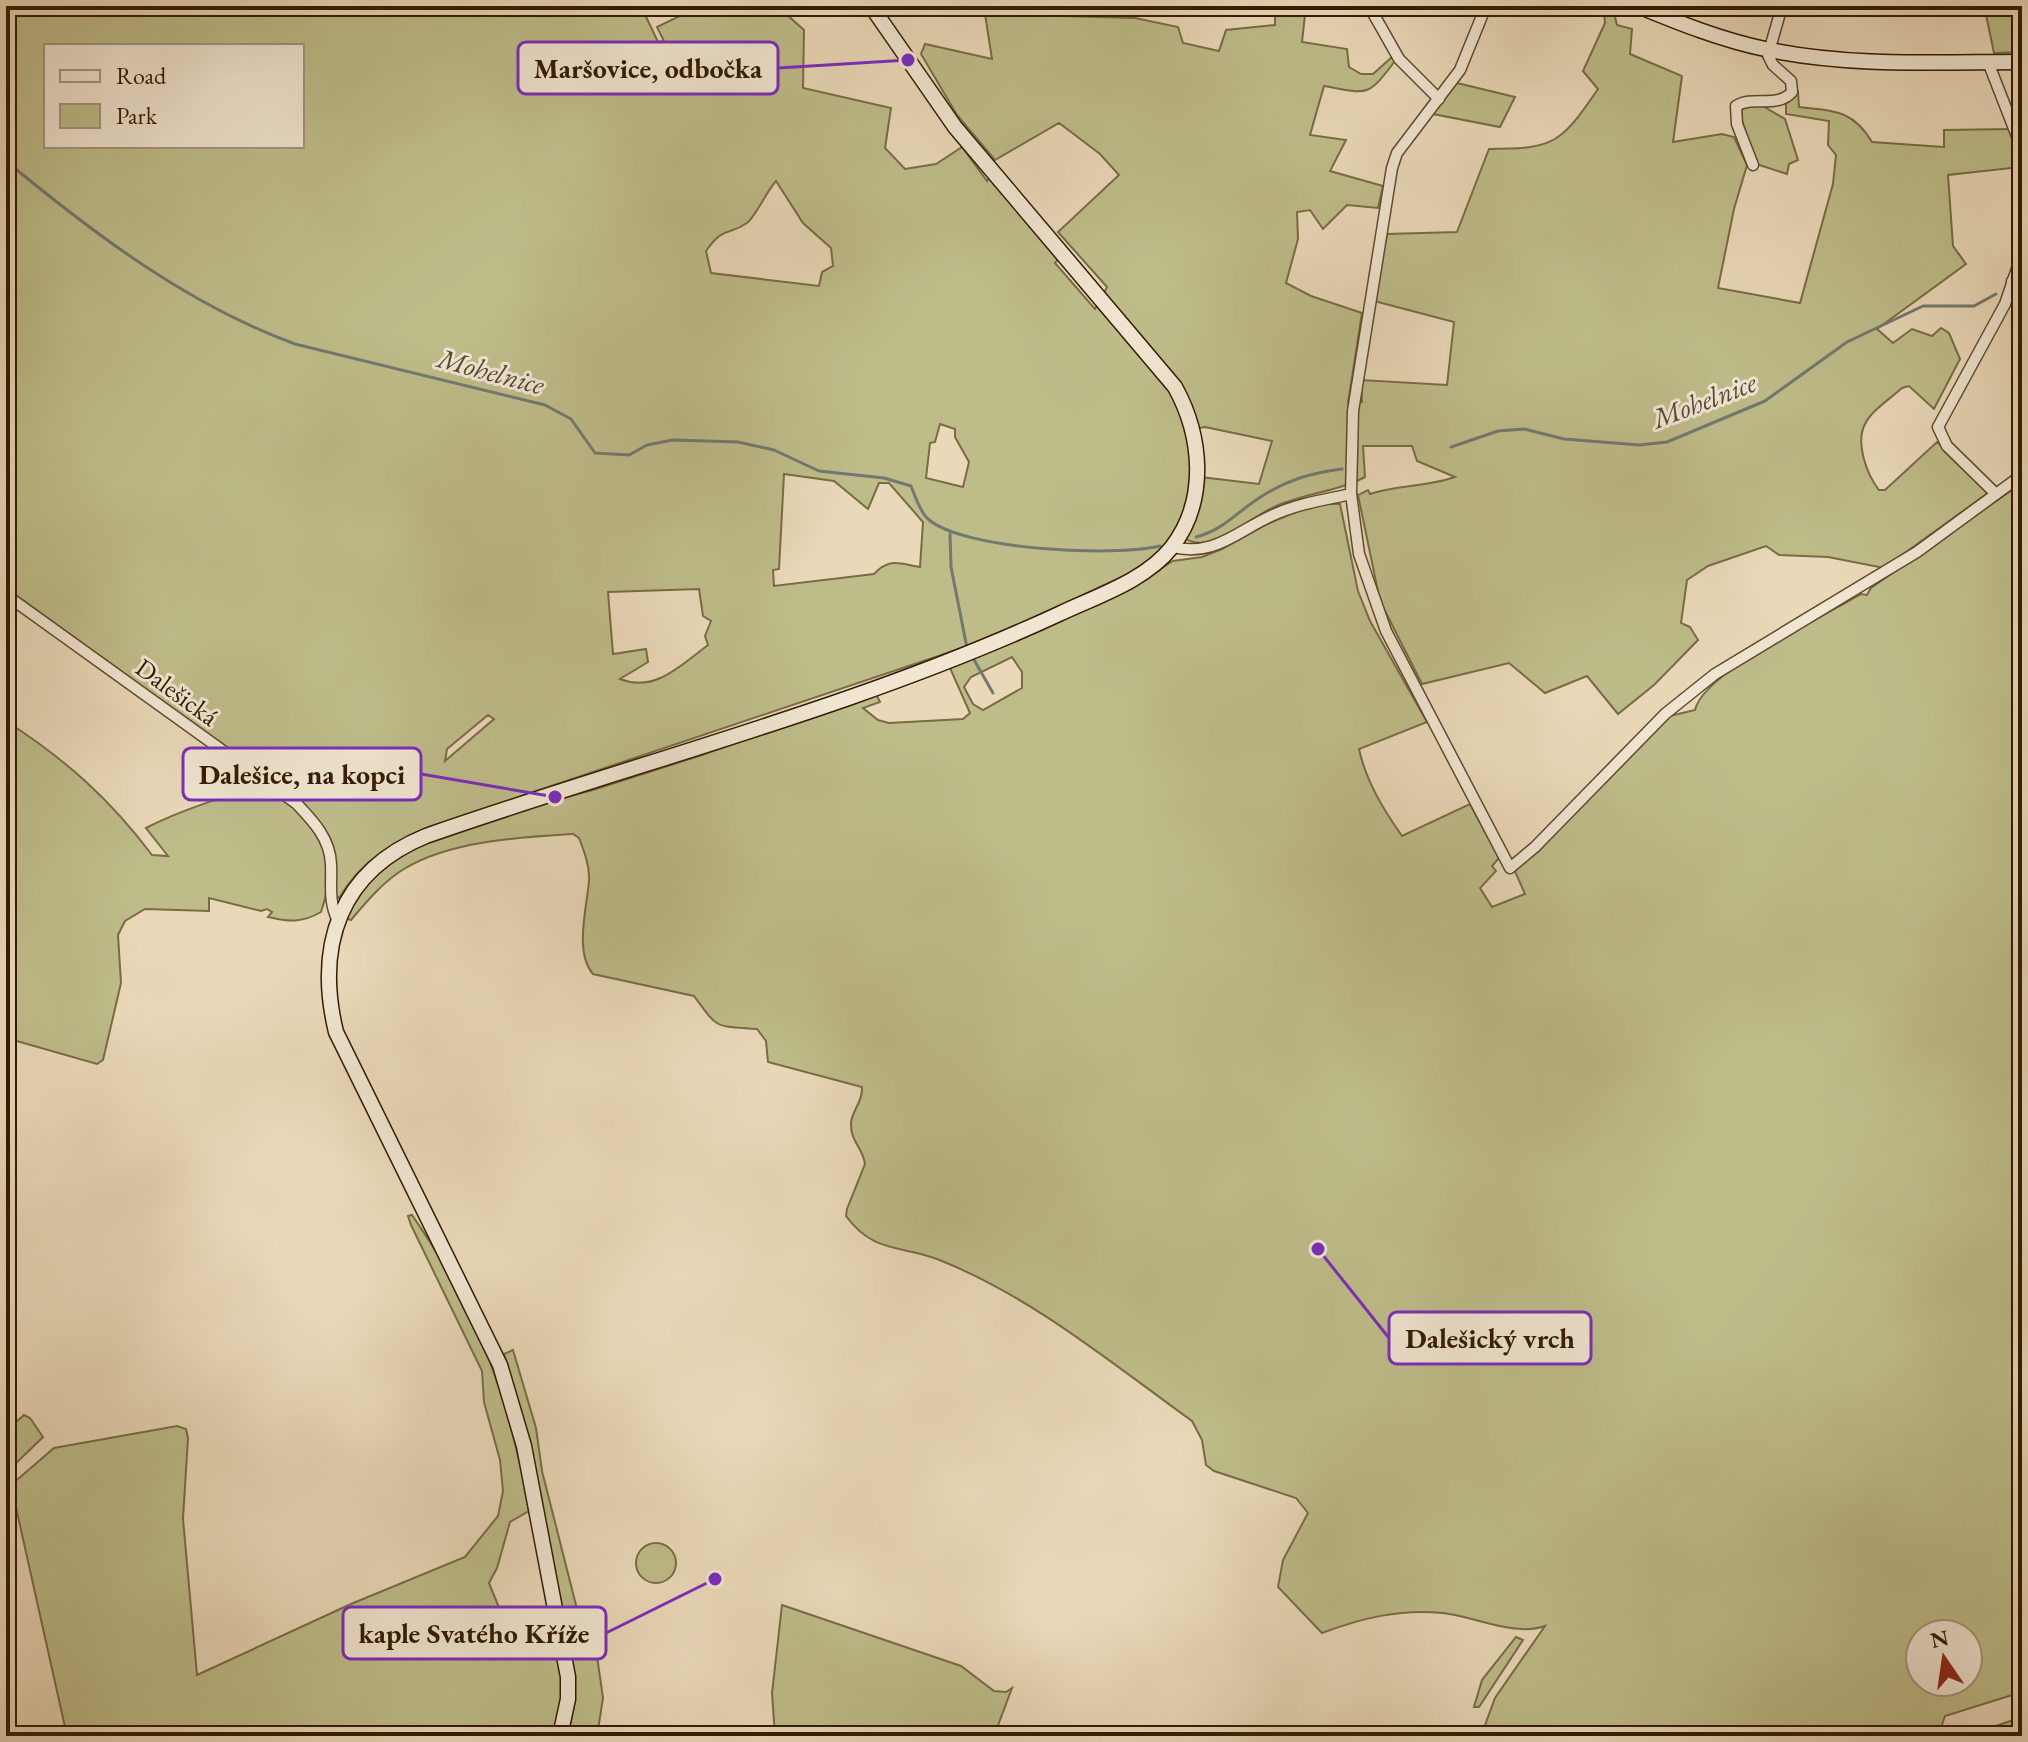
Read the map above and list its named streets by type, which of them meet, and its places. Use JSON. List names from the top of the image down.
{
  "streets": {
    "street": ["Dalešická"]
  },
  "water": ["Mohelnice"],
  "places": [
    "Maršovice, odbočka",
    "Dalešice, na kopci",
    "Dalešický vrch",
    "kaple Svatého Kříže"
  ],
  "legend": ["Road", "Park"],
  "north": "top"
}
